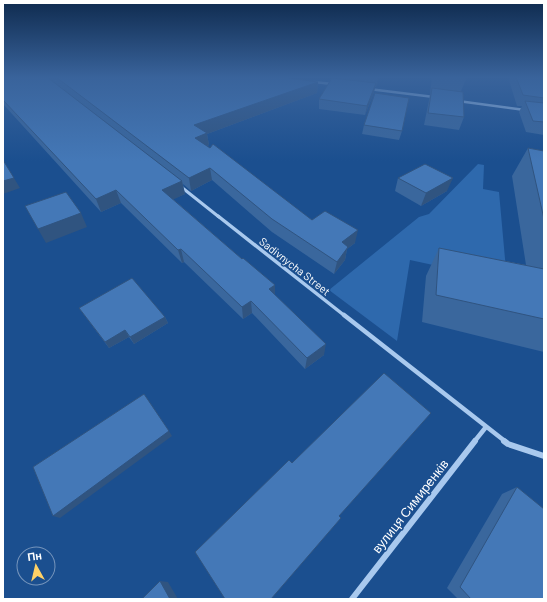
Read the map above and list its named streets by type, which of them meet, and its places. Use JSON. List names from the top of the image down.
{
  "streets": {
    "street": ["Sadivnycha Street", "вулиця Симиренків"]
  },
  "crossings": [
    ["Sadivnycha Street", "вулиця Симиренків"]
  ],
  "north": "top"
}
